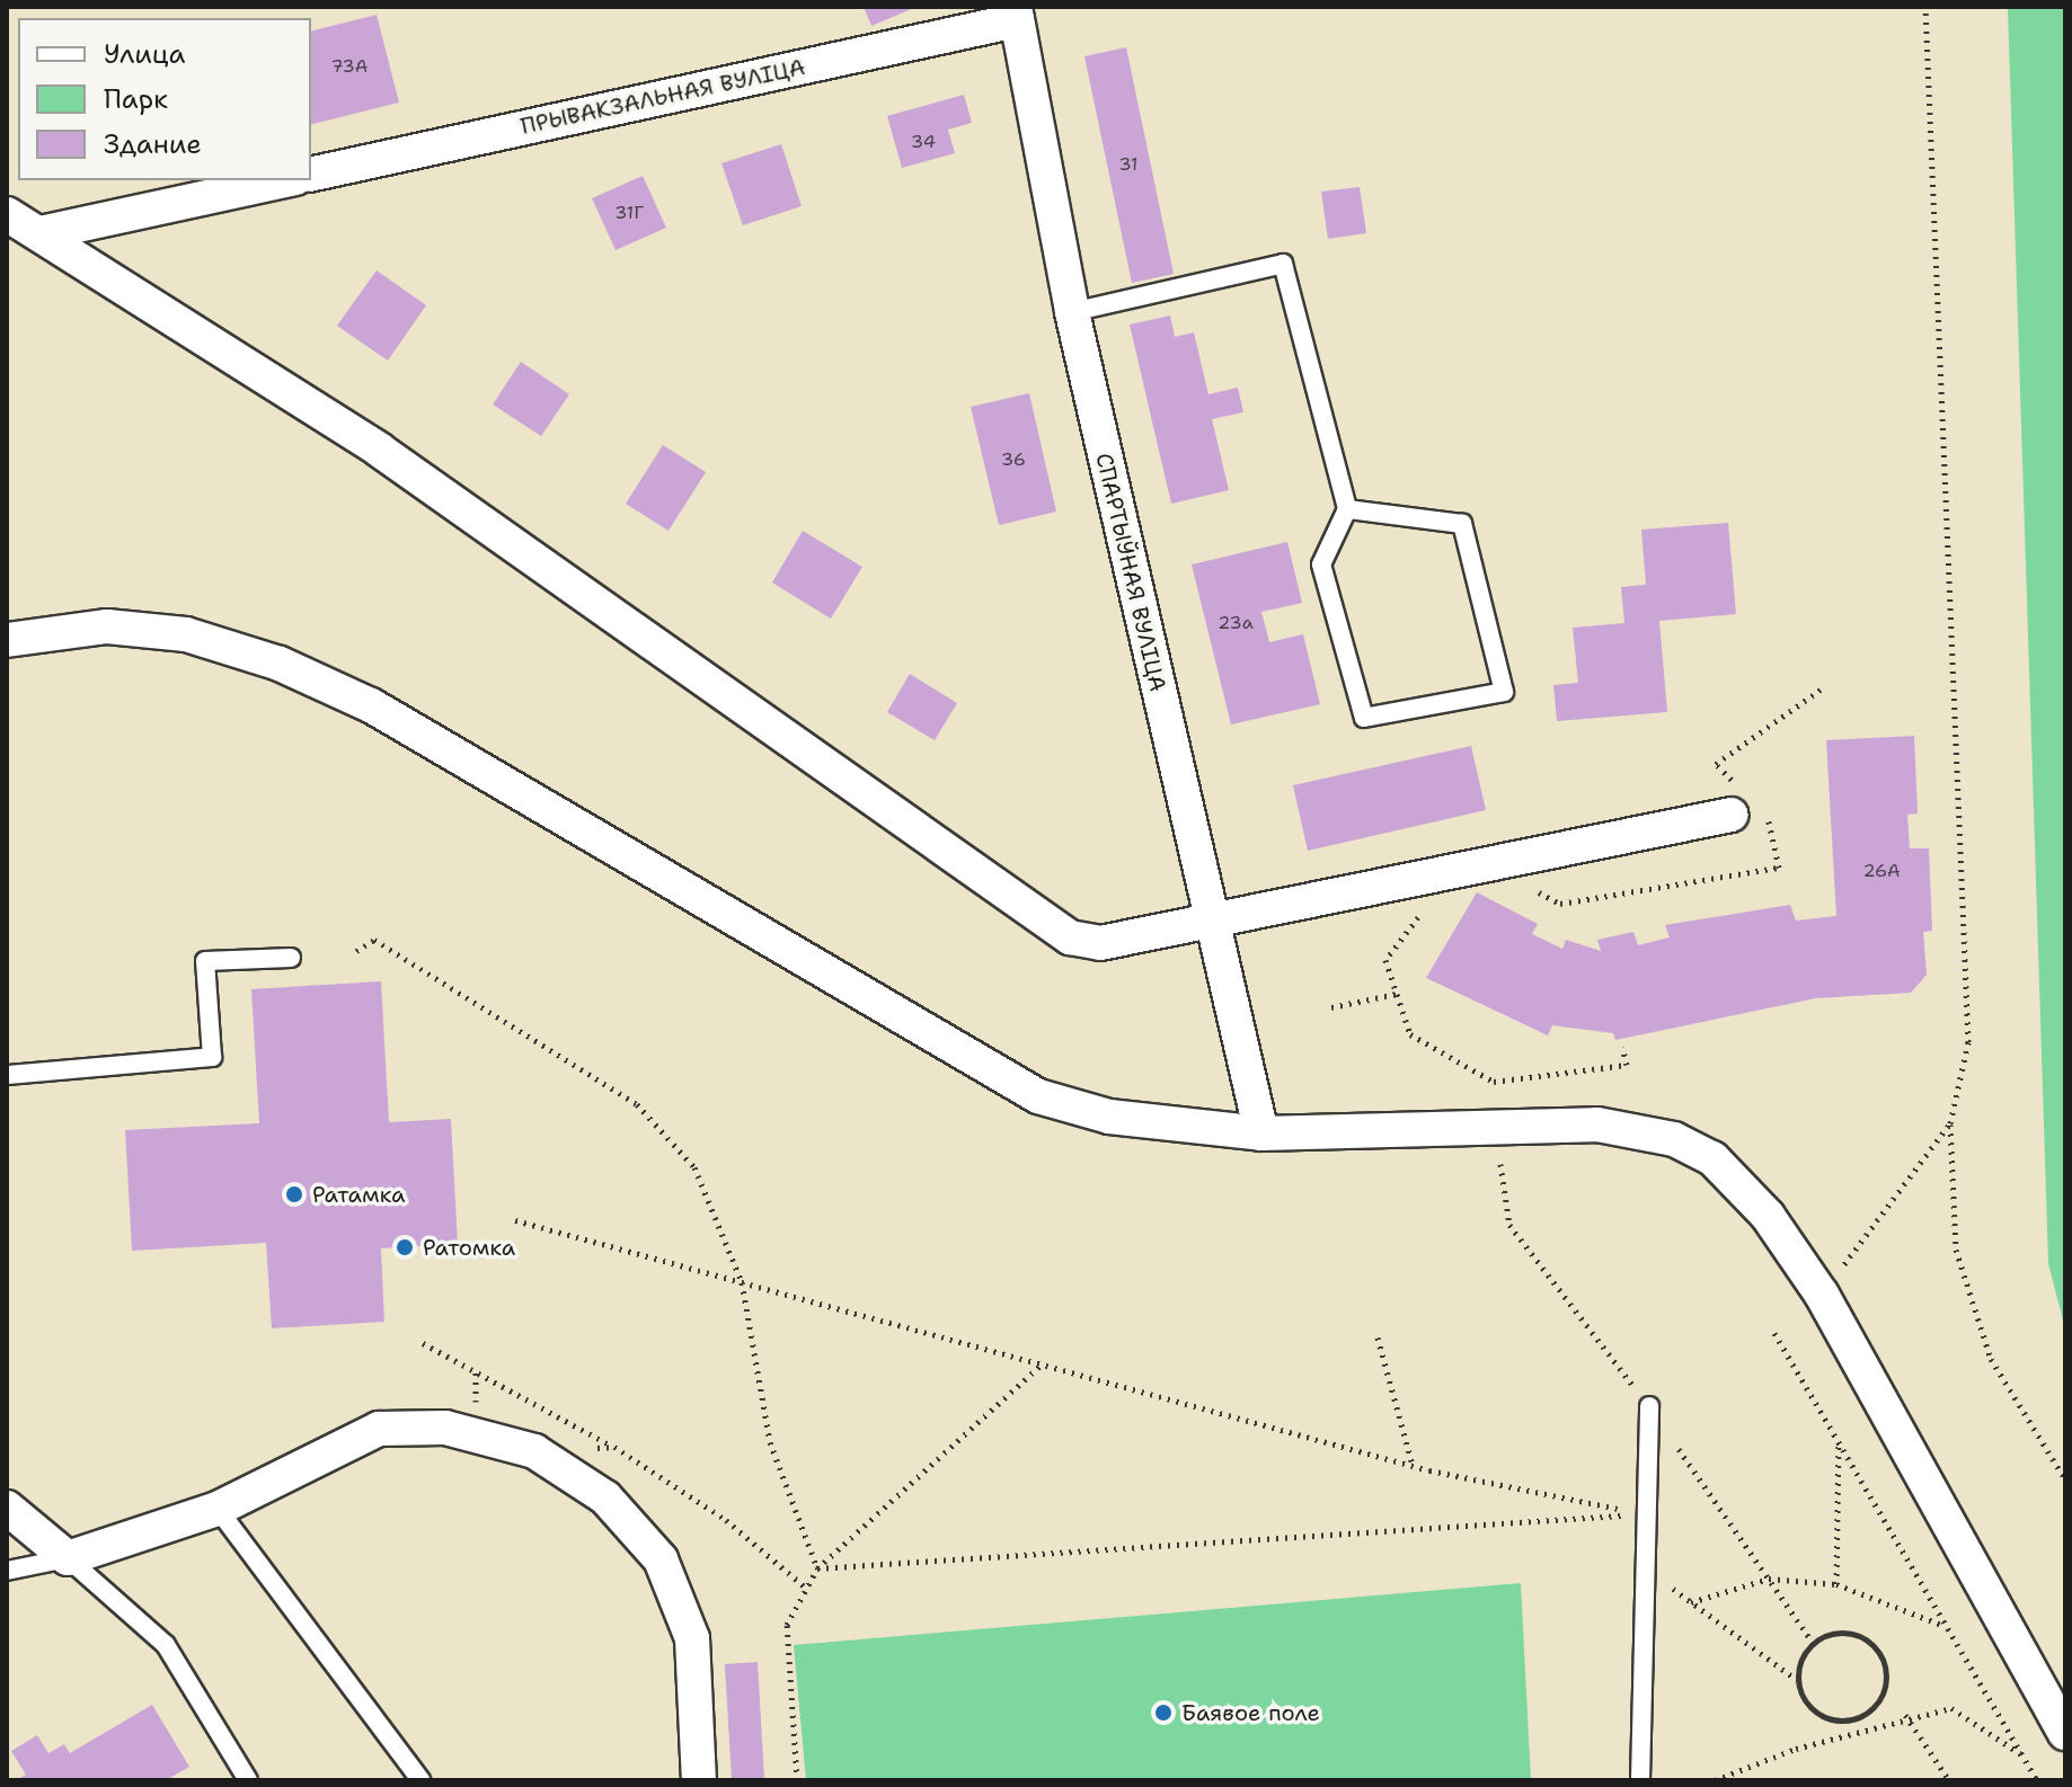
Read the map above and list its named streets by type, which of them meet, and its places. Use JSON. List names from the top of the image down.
{
  "streets": {
    "street": ["ПРЫВАКЗАЛЬНАЯ ВУЛІЦА", "СПАРТЫЎНАЯ ВУЛІЦА"]
  },
  "crossings": [
    ["ПРЫВАКЗАЛЬНАЯ ВУЛІЦА", "СПАРТЫЎНАЯ ВУЛІЦА"]
  ],
  "places": ["Ратамка", "Ратомка", "Баявое поле"],
  "house_numbers": [
    "73А",
    "34",
    "31",
    "31Г",
    "36",
    "23а",
    "26A"
  ],
  "legend": ["Улица", "Парк", "Здание"]
}
